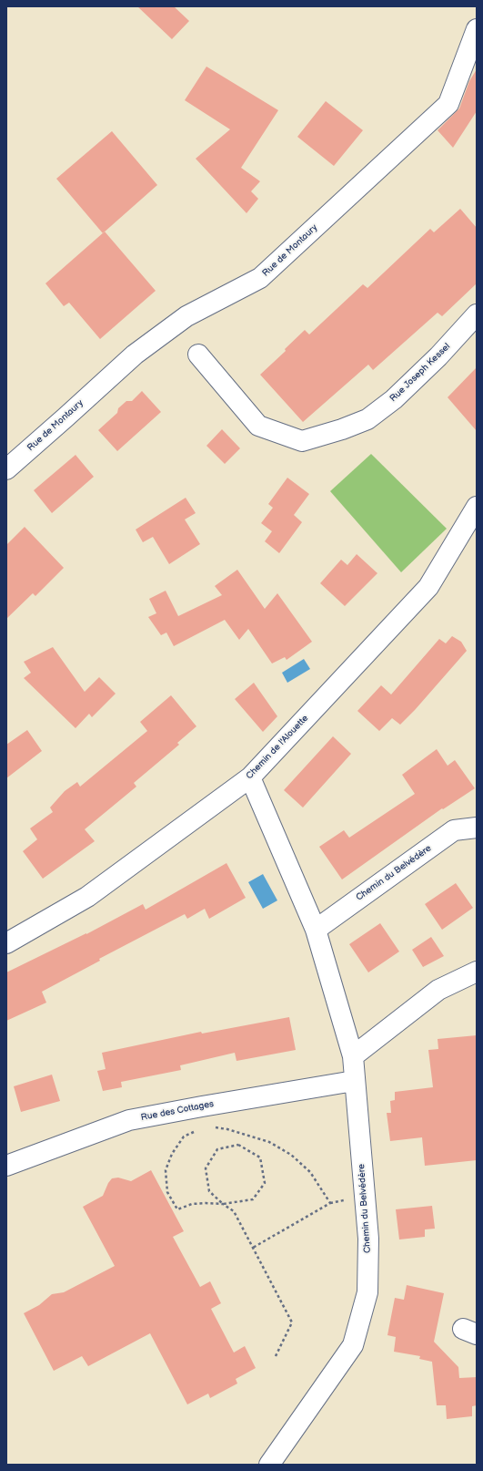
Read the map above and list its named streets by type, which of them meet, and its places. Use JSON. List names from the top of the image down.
{
  "streets": {
    "street": [
      "Rue de Montaury",
      "Rue Joseph Kessel",
      "Chemin de l'Alouette",
      "Chemin du Belvédère",
      "Rue des Cottages"
    ]
  },
  "crossings": [
    ["Chemin de l'Alouette", "Chemin du Belvédère"],
    ["Chemin du Belvédère", "Rue des Cottages"]
  ]
}
